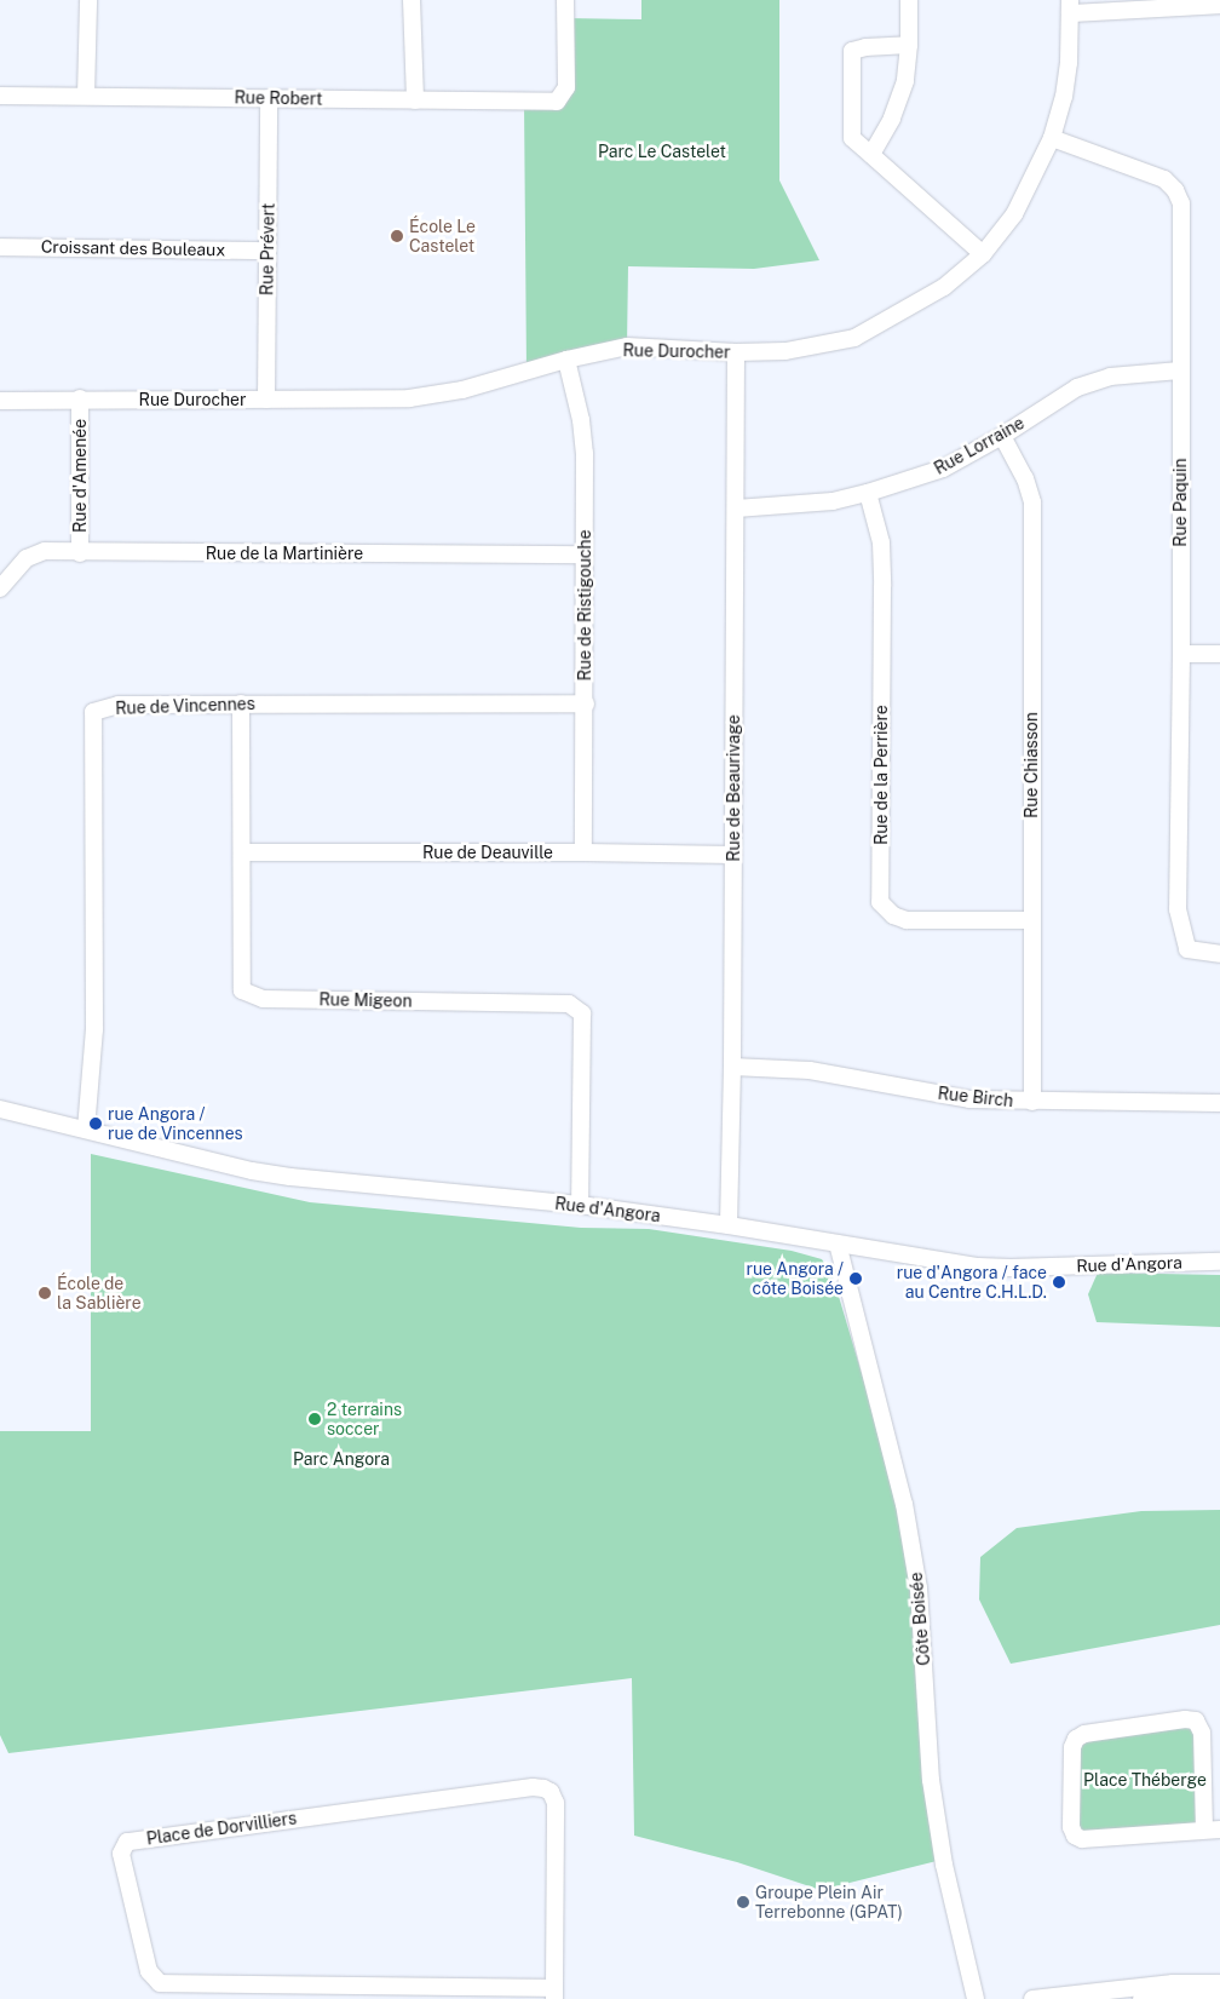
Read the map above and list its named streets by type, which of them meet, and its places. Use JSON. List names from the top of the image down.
{
  "streets": {
    "street": [
      "Rue Robert",
      "Croissant des Bouleaux",
      "Rue Prévert",
      "Rue Durocher",
      "Rue Lorraine",
      "Rue d'Amenée",
      "Rue Paquin",
      "Rue de la Martinière",
      "Rue de Ristigouche",
      "Rue de Vincennes",
      "Rue Chiasson",
      "Rue de la Perrière",
      "Rue de Beaurivage",
      "Rue de Deauville",
      "Rue Migeon",
      "Rue Birch",
      "Rue d'Angora",
      "Côte Boisée",
      "Place de Dorvilliers"
    ]
  },
  "crossings": [
    ["Rue Robert", "Rue Prévert"],
    ["Croissant des Bouleaux", "Rue Prévert"],
    ["Rue Prévert", "Rue Durocher"],
    ["Rue Durocher", "Rue d'Amenée"],
    ["Rue Durocher", "Rue Paquin"],
    ["Rue Durocher", "Rue de Ristigouche"],
    ["Rue Durocher", "Rue de Beaurivage"],
    ["Rue Lorraine", "Rue Paquin"],
    ["Rue Lorraine", "Rue Chiasson"],
    ["Rue Lorraine", "Rue de la Perrière"],
    ["Rue Lorraine", "Rue de Beaurivage"],
    ["Rue d'Amenée", "Rue de la Martinière"],
    ["Rue de la Martinière", "Rue de Ristigouche"],
    ["Rue de Ristigouche", "Rue de Vincennes"],
    ["Rue de Ristigouche", "Rue de Deauville"],
    ["Rue de Vincennes", "Rue Migeon"],
    ["Rue de Vincennes", "Rue d'Angora"],
    ["Rue Chiasson", "Rue de la Perrière"],
    ["Rue Chiasson", "Rue Birch"],
    ["Rue de Beaurivage", "Rue de Deauville"],
    ["Rue de Beaurivage", "Rue Birch"],
    ["Rue de Beaurivage", "Rue d'Angora"],
    ["Rue de Deauville", "Rue Migeon"],
    ["Rue Migeon", "Rue d'Angora"],
    ["Rue d'Angora", "Côte Boisée"]
  ],
  "parks": ["Parc Le Castelet", "Parc Angora", "Place Théberge"],
  "places": [
    "École Le Castelet",
    "rue Angora / rue de Vincennes",
    "rue Angora / côte Boisée",
    "rue d'Angora / face au Centre C.H.L.D.",
    "École de la Sablière",
    "2 terrains soccer",
    "Groupe Plein Air Terrebonne (GPAT)"
  ]
}
